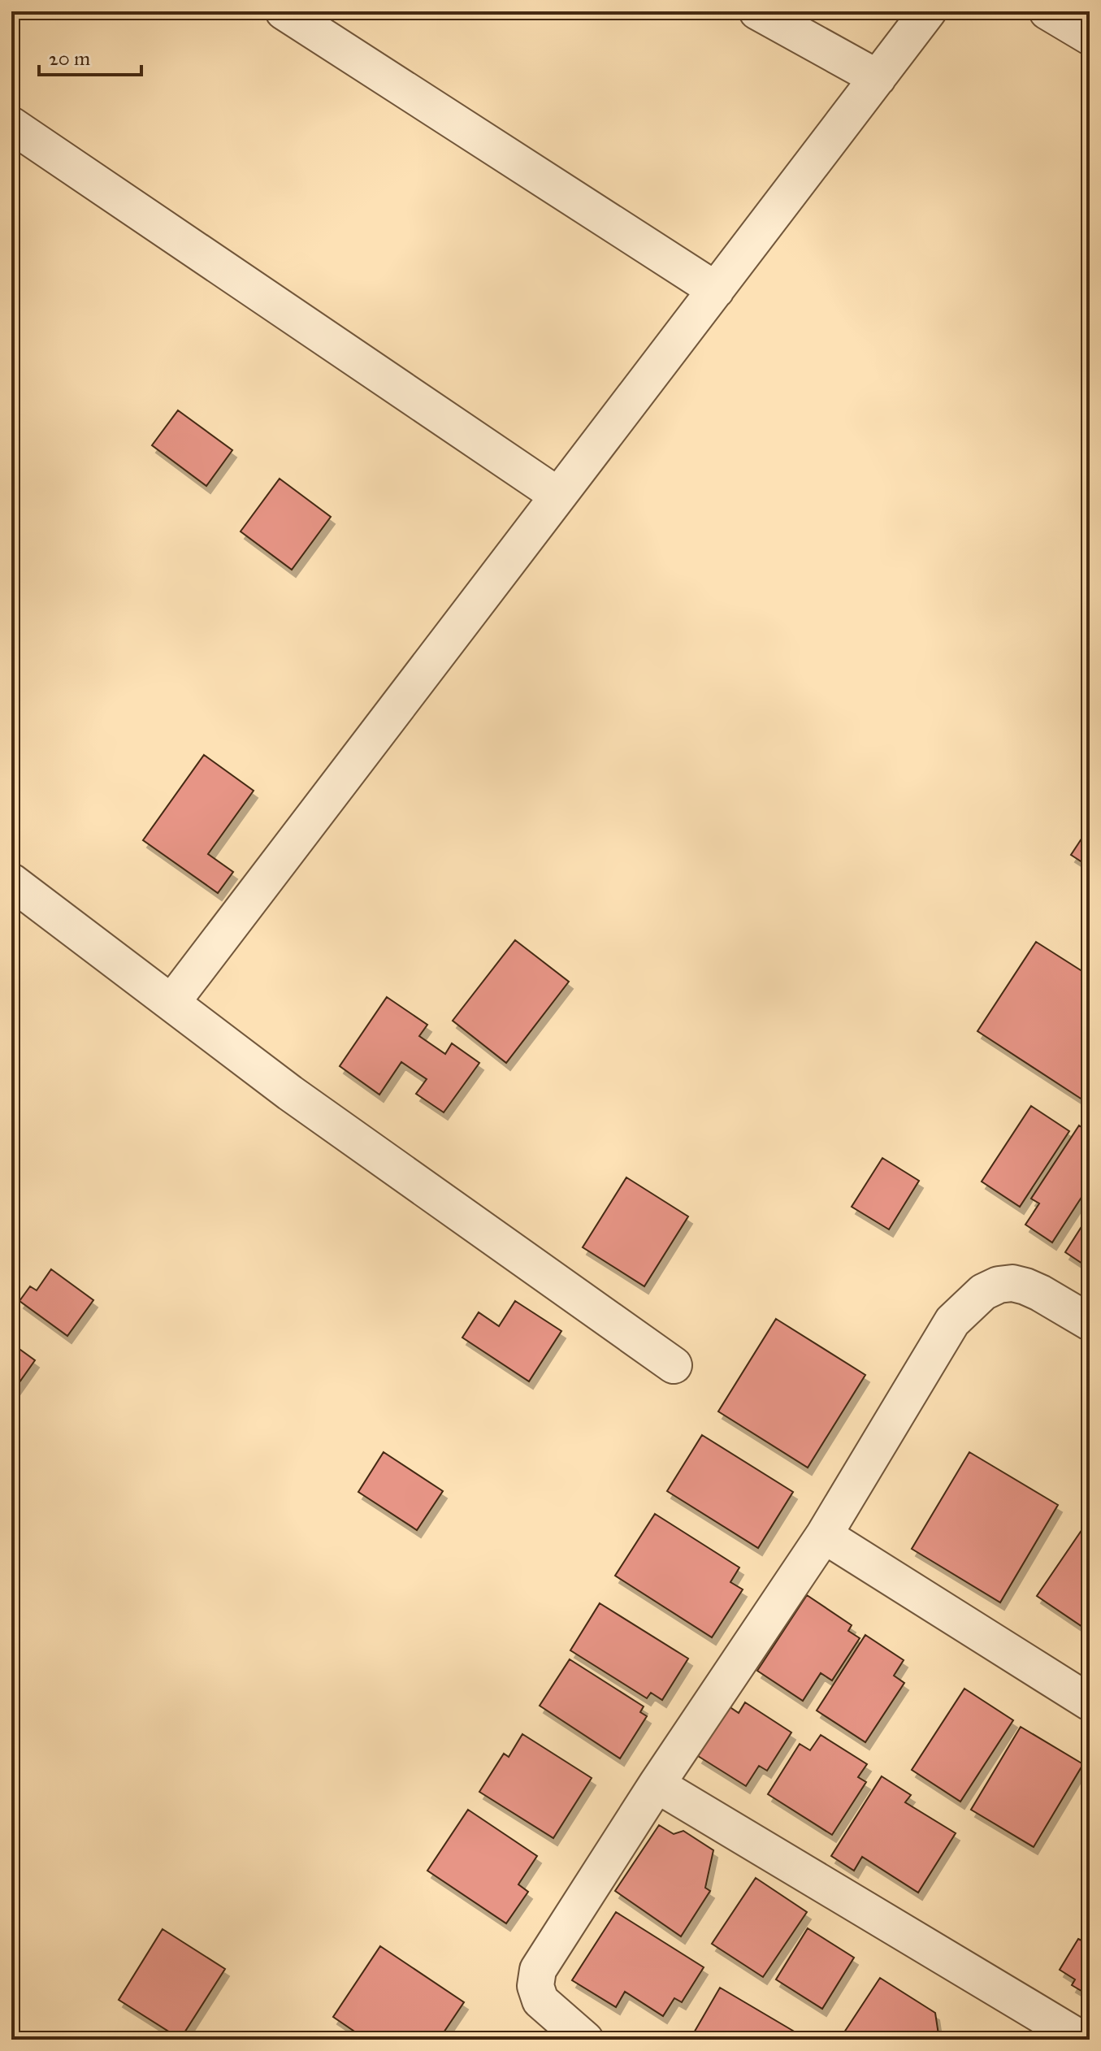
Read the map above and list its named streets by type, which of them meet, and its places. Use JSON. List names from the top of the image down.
{
  "scale_bar": "20 m"
}
